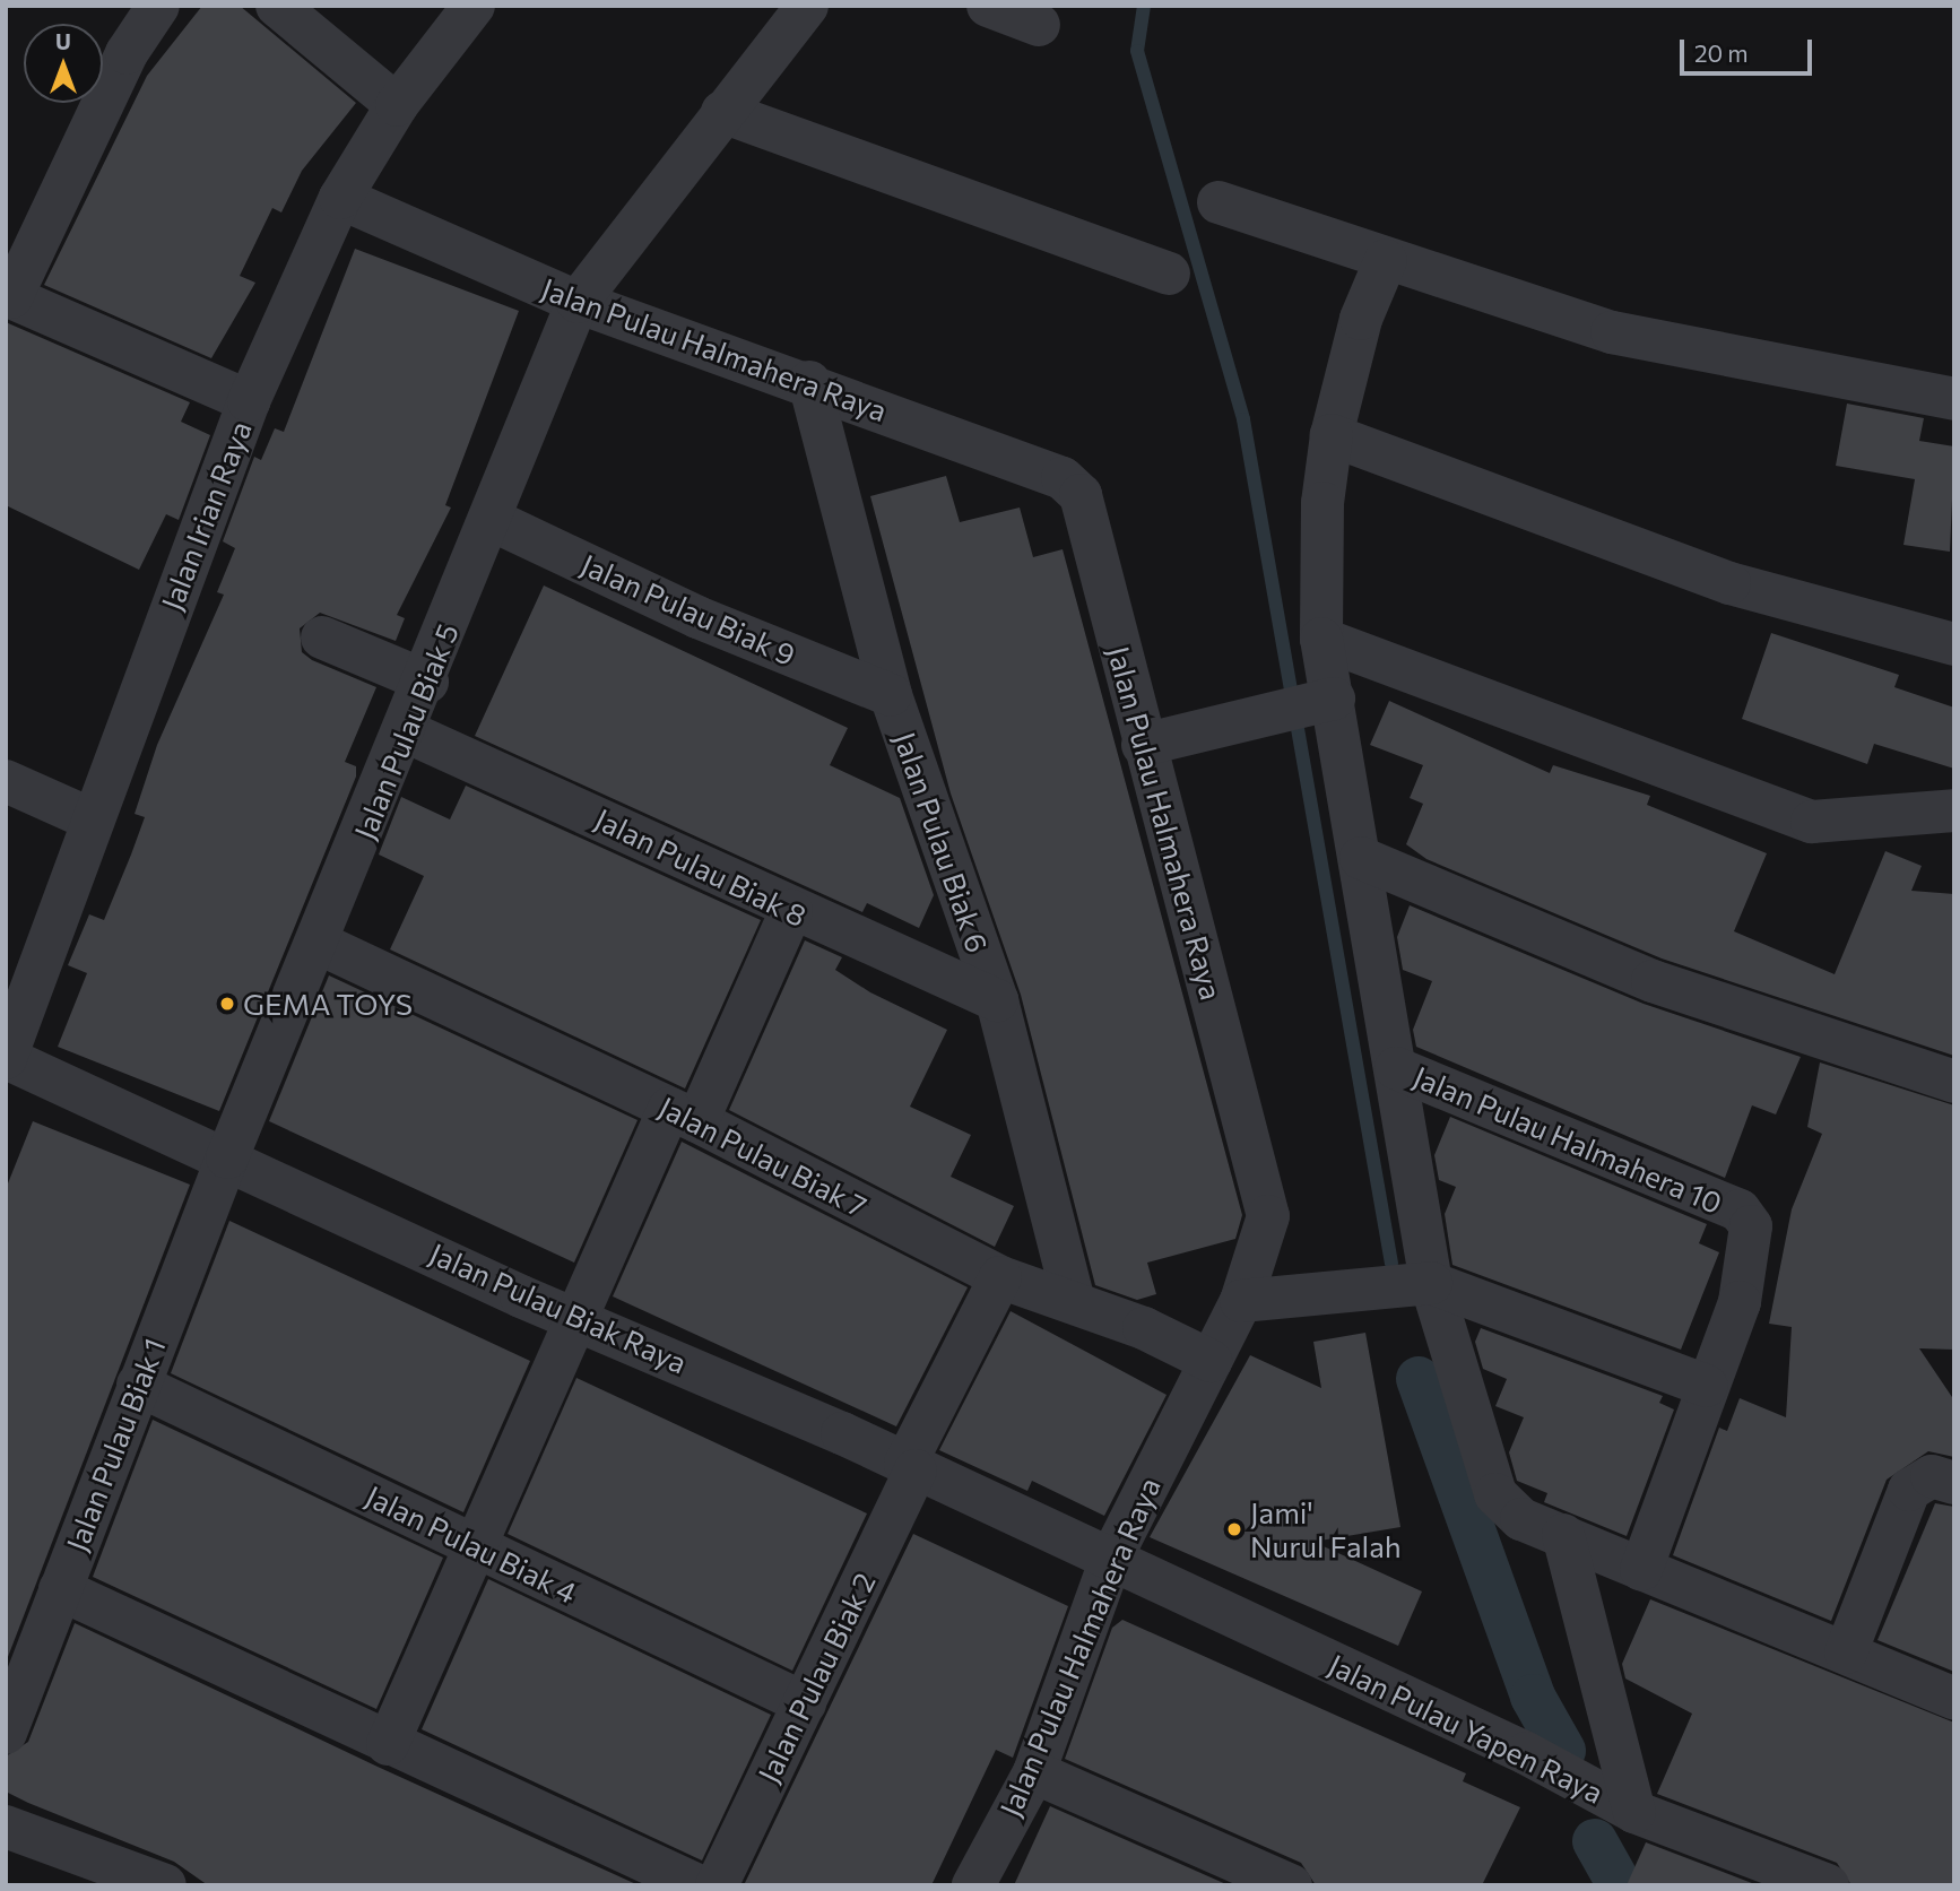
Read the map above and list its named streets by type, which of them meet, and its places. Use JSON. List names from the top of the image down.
{
  "streets": {
    "street": [
      "Jalan Pulau Halmahera Raya",
      "Jalan Irian Raya",
      "Jalan Pulau Biak 9",
      "Jalan Pulau Biak 5",
      "Jalan Pulau Biak 6",
      "Jalan Pulau Biak 8",
      "Jalan Pulau Halmahera 10",
      "Jalan Pulau Biak 7",
      "Jalan Pulau Biak Raya",
      "Jalan Pulau Biak 1",
      "Jalan Pulau Biak 4",
      "Jalan Pulau Biak 2",
      "Jalan Pulau Yapen Raya"
    ]
  },
  "crossings": [
    ["Jalan Pulau Halmahera Raya", "Jalan Irian Raya"],
    ["Jalan Pulau Halmahera Raya", "Jalan Pulau Biak 5"],
    ["Jalan Pulau Halmahera Raya", "Jalan Pulau Biak 6"],
    ["Jalan Pulau Halmahera Raya", "Jalan Pulau Biak 7"],
    ["Jalan Pulau Halmahera Raya", "Jalan Pulau Biak Raya"],
    ["Jalan Pulau Halmahera Raya", "Jalan Pulau Yapen Raya"],
    ["Jalan Irian Raya", "Jalan Pulau Biak Raya"],
    ["Jalan Pulau Biak 9", "Jalan Pulau Biak 5"],
    ["Jalan Pulau Biak 9", "Jalan Pulau Biak 6"],
    ["Jalan Pulau Biak 5", "Jalan Pulau Biak 8"],
    ["Jalan Pulau Biak 5", "Jalan Pulau Biak 7"],
    ["Jalan Pulau Biak 5", "Jalan Pulau Biak Raya"],
    ["Jalan Pulau Biak 5", "Jalan Pulau Biak 1"],
    ["Jalan Pulau Biak 6", "Jalan Pulau Biak 8"],
    ["Jalan Pulau Biak 6", "Jalan Pulau Biak 7"],
    ["Jalan Pulau Biak Raya", "Jalan Pulau Biak 1"],
    ["Jalan Pulau Biak Raya", "Jalan Pulau Biak 2"],
    ["Jalan Pulau Biak Raya", "Jalan Pulau Yapen Raya"],
    ["Jalan Pulau Biak 1", "Jalan Pulau Biak 4"],
    ["Jalan Pulau Biak 4", "Jalan Pulau Biak 2"]
  ],
  "places": ["GEMA TOYS", "Jami' Nurul Falah"],
  "scale_bar": "20 m",
  "north": "top"
}
